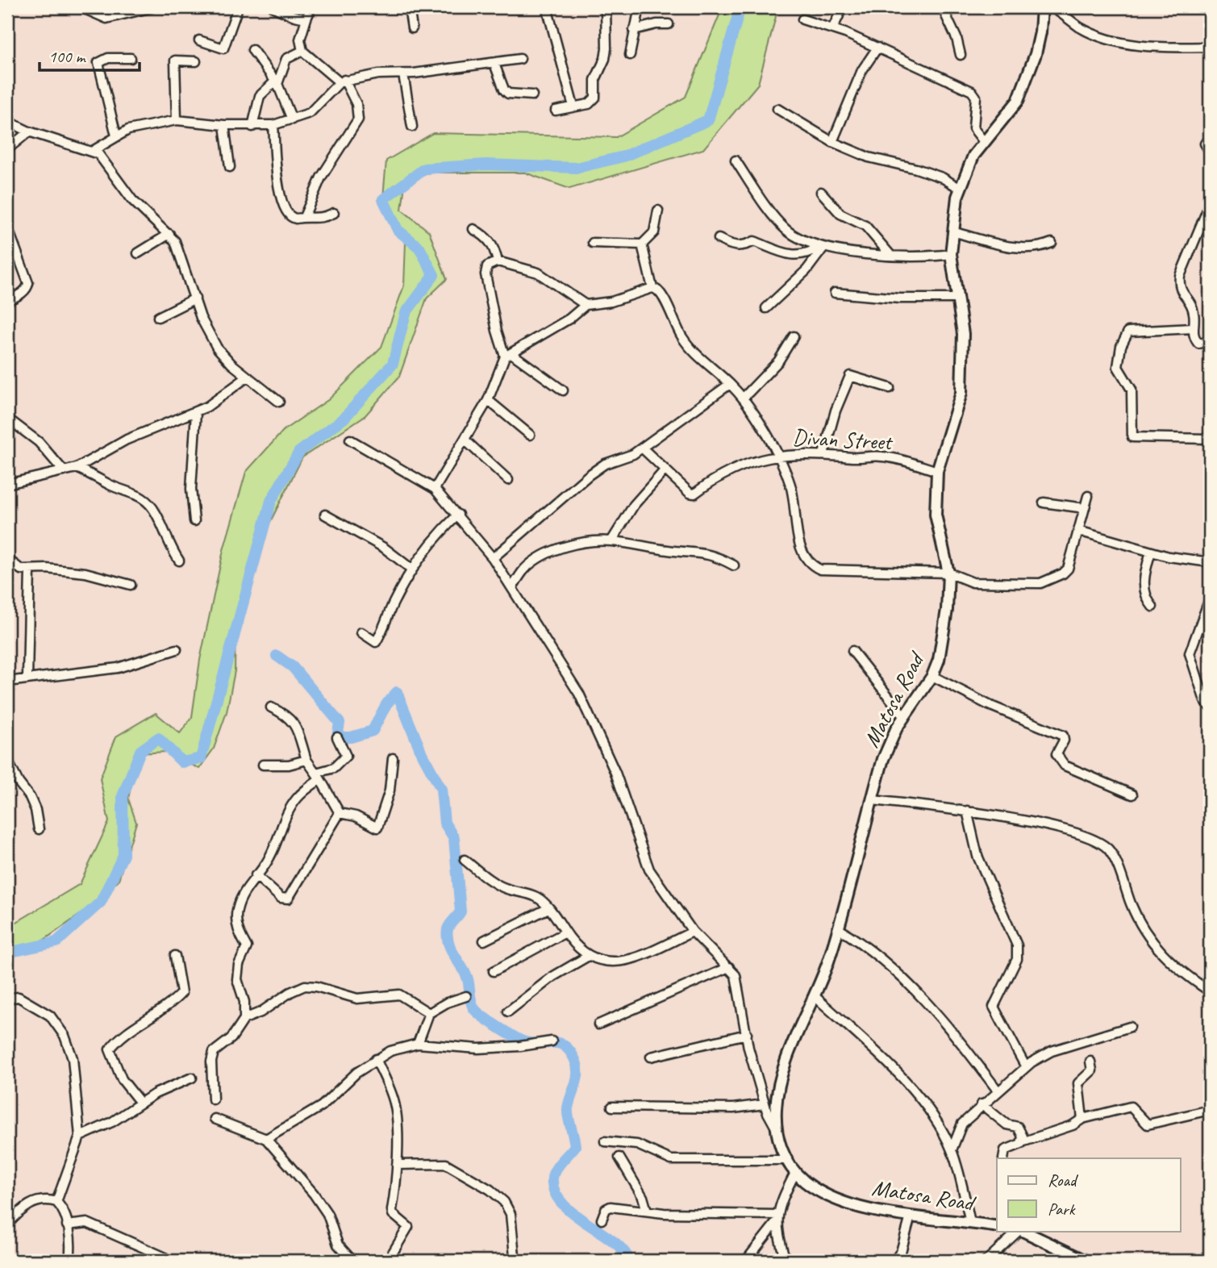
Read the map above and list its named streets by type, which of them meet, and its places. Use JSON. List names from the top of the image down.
{
  "streets": {
    "street": ["Divan Street", "Matosa Road"]
  },
  "crossings": [
    ["Divan Street", "Matosa Road"]
  ],
  "legend": ["Road", "Park"],
  "scale_bar": "100 m"
}
